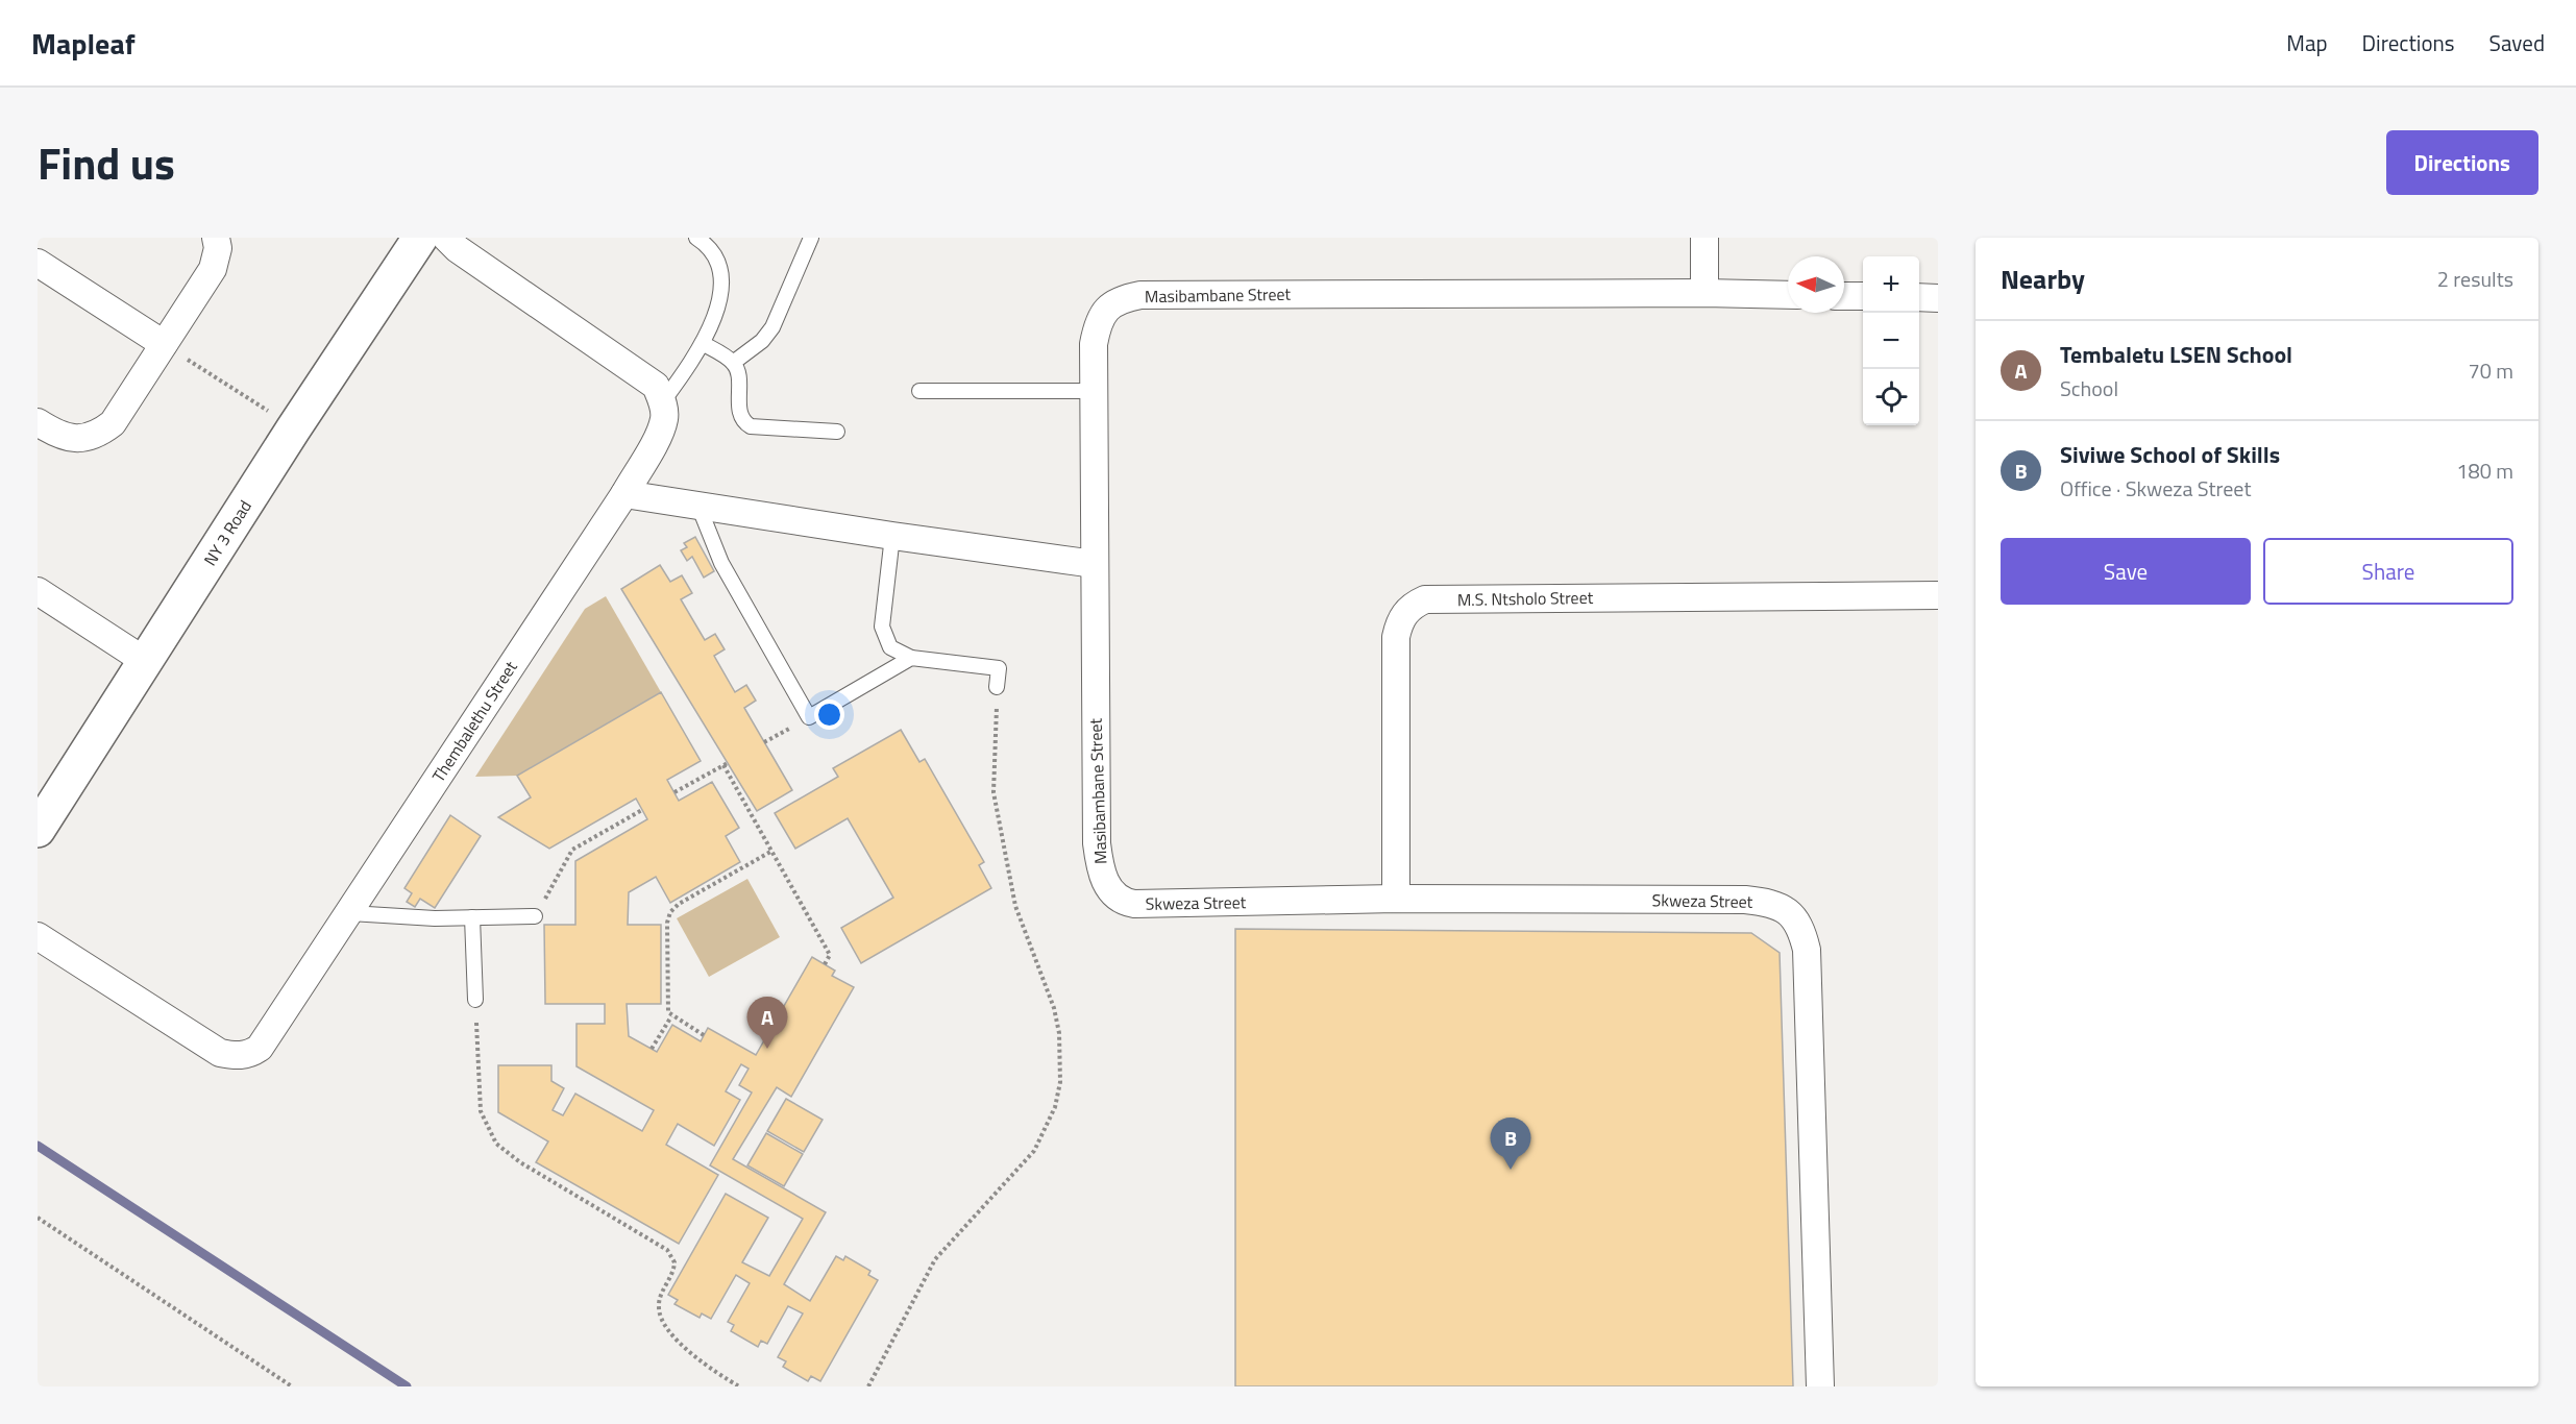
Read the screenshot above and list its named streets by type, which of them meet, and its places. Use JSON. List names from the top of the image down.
{
  "streets": {
    "street": [
      "Masibambane Street",
      "NY 3 Road",
      "M.S. Ntsholo Street",
      "Thembalethu Street",
      "Skweza Street"
    ]
  },
  "crossings": [
    ["Masibambane Street", "Skweza Street"],
    ["M.S. Ntsholo Street", "Skweza Street"]
  ],
  "north": "left",
  "page": {
    "header": "Mapleaf",
    "nav": ["Map", "Directions", "Saved"],
    "title": "Find us",
    "buttons": [
      "Directions",
      ["Save", "Share"]
    ],
    "heading": ["Nearby", "2 results"],
    "map_buttons": ["+", "−"],
    "list": [
      {
        "mark": "A",
        "name": "Tembaletu LSEN School",
        "note": "School",
        "value": "70 m"
      },
      {
        "mark": "B",
        "name": "Siviwe School of Skills",
        "note": "Office · Skweza Street",
        "value": "180 m"
      }
    ],
    "pins": ["A", "B"]
  }
}
